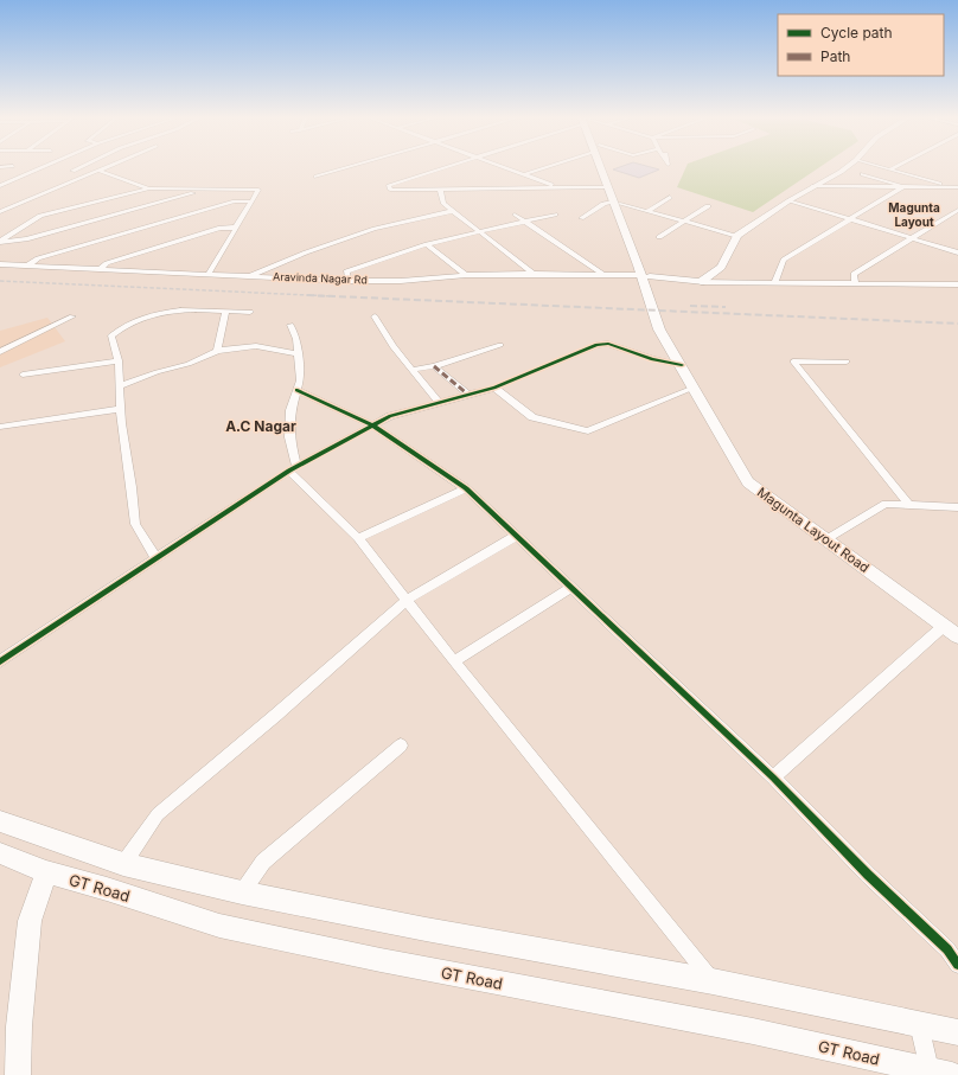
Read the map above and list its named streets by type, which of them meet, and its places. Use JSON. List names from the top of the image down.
{
  "streets": {
    "street": ["Aravinda Nagar Rd", "Magunta Layout Road", "GT Road"]
  },
  "crossings": [
    ["Aravinda Nagar Rd", "Magunta Layout Road"]
  ],
  "districts": ["Magunta Layout", "A.C Nagar"],
  "legend": ["Cycle path", "Path"]
}
